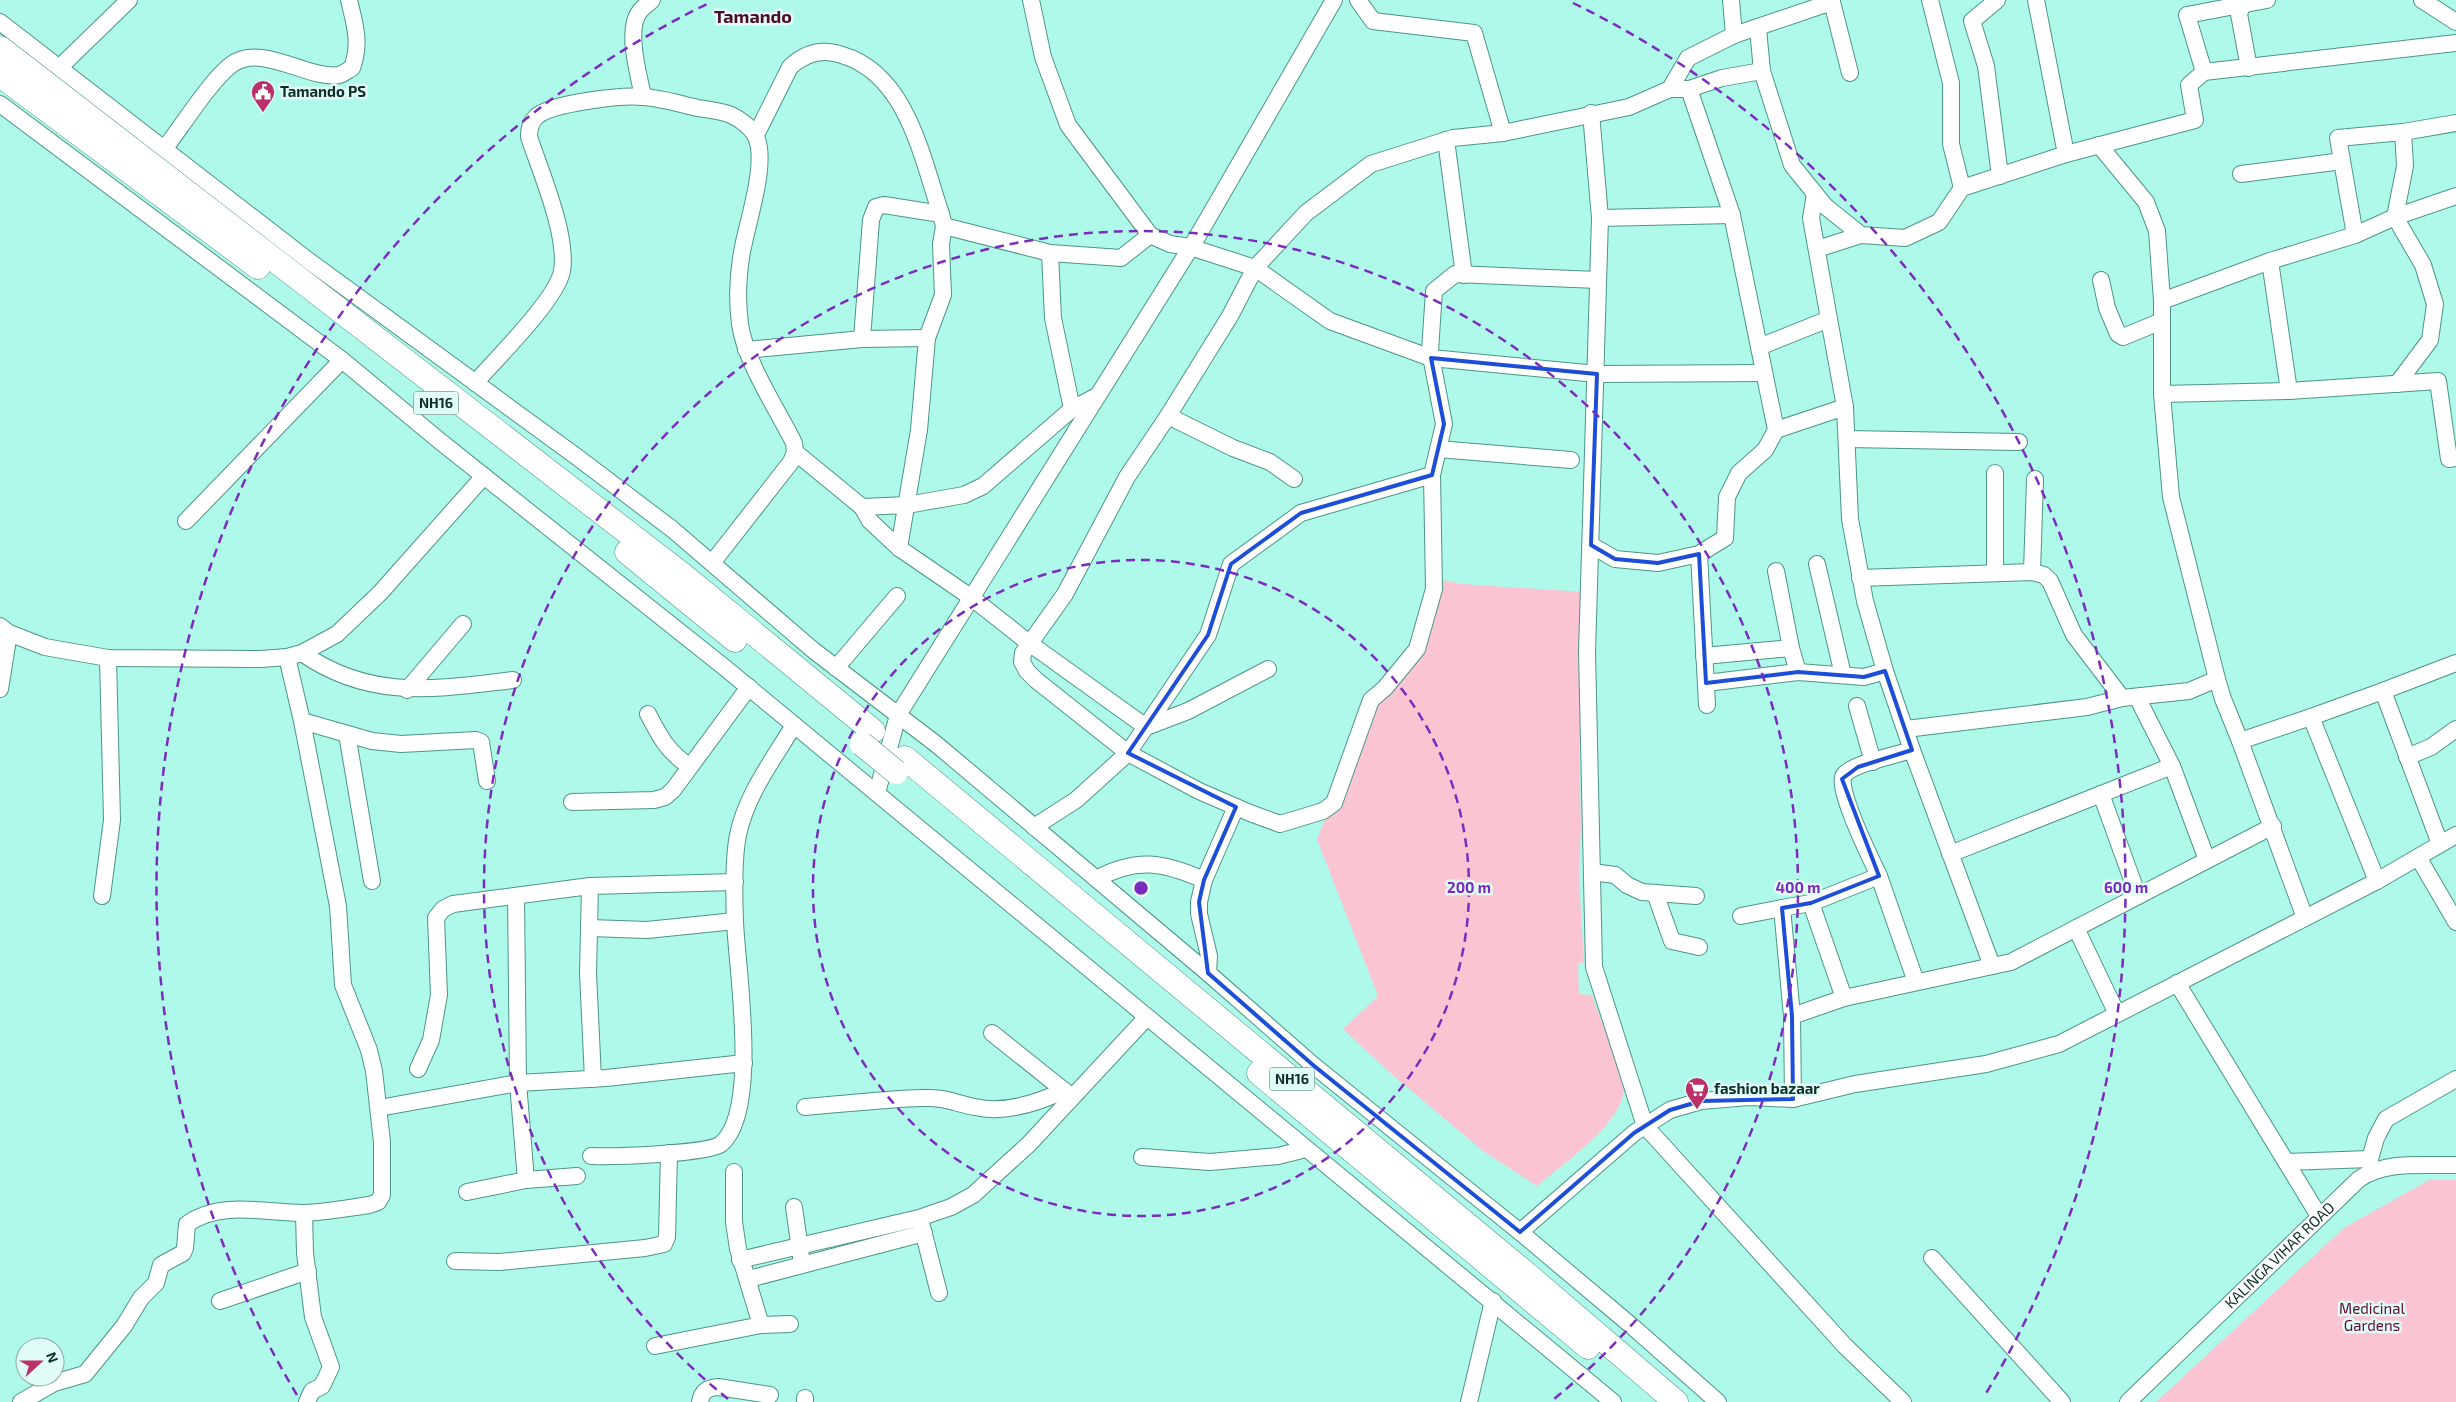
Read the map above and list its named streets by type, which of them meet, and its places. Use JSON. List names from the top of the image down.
{
  "streets": {
    "highway": ["NH16"],
    "street": ["KALINGA VIHAR ROAD"]
  },
  "districts": ["Tamando"],
  "parks": ["Medicinal Gardens"],
  "places": {
    "public building": ["Tamando PS"],
    "supermarket": ["fashion bazaar"]
  },
  "north": "right",
  "rings": ["200 m", "400 m", "600 m"]
}
